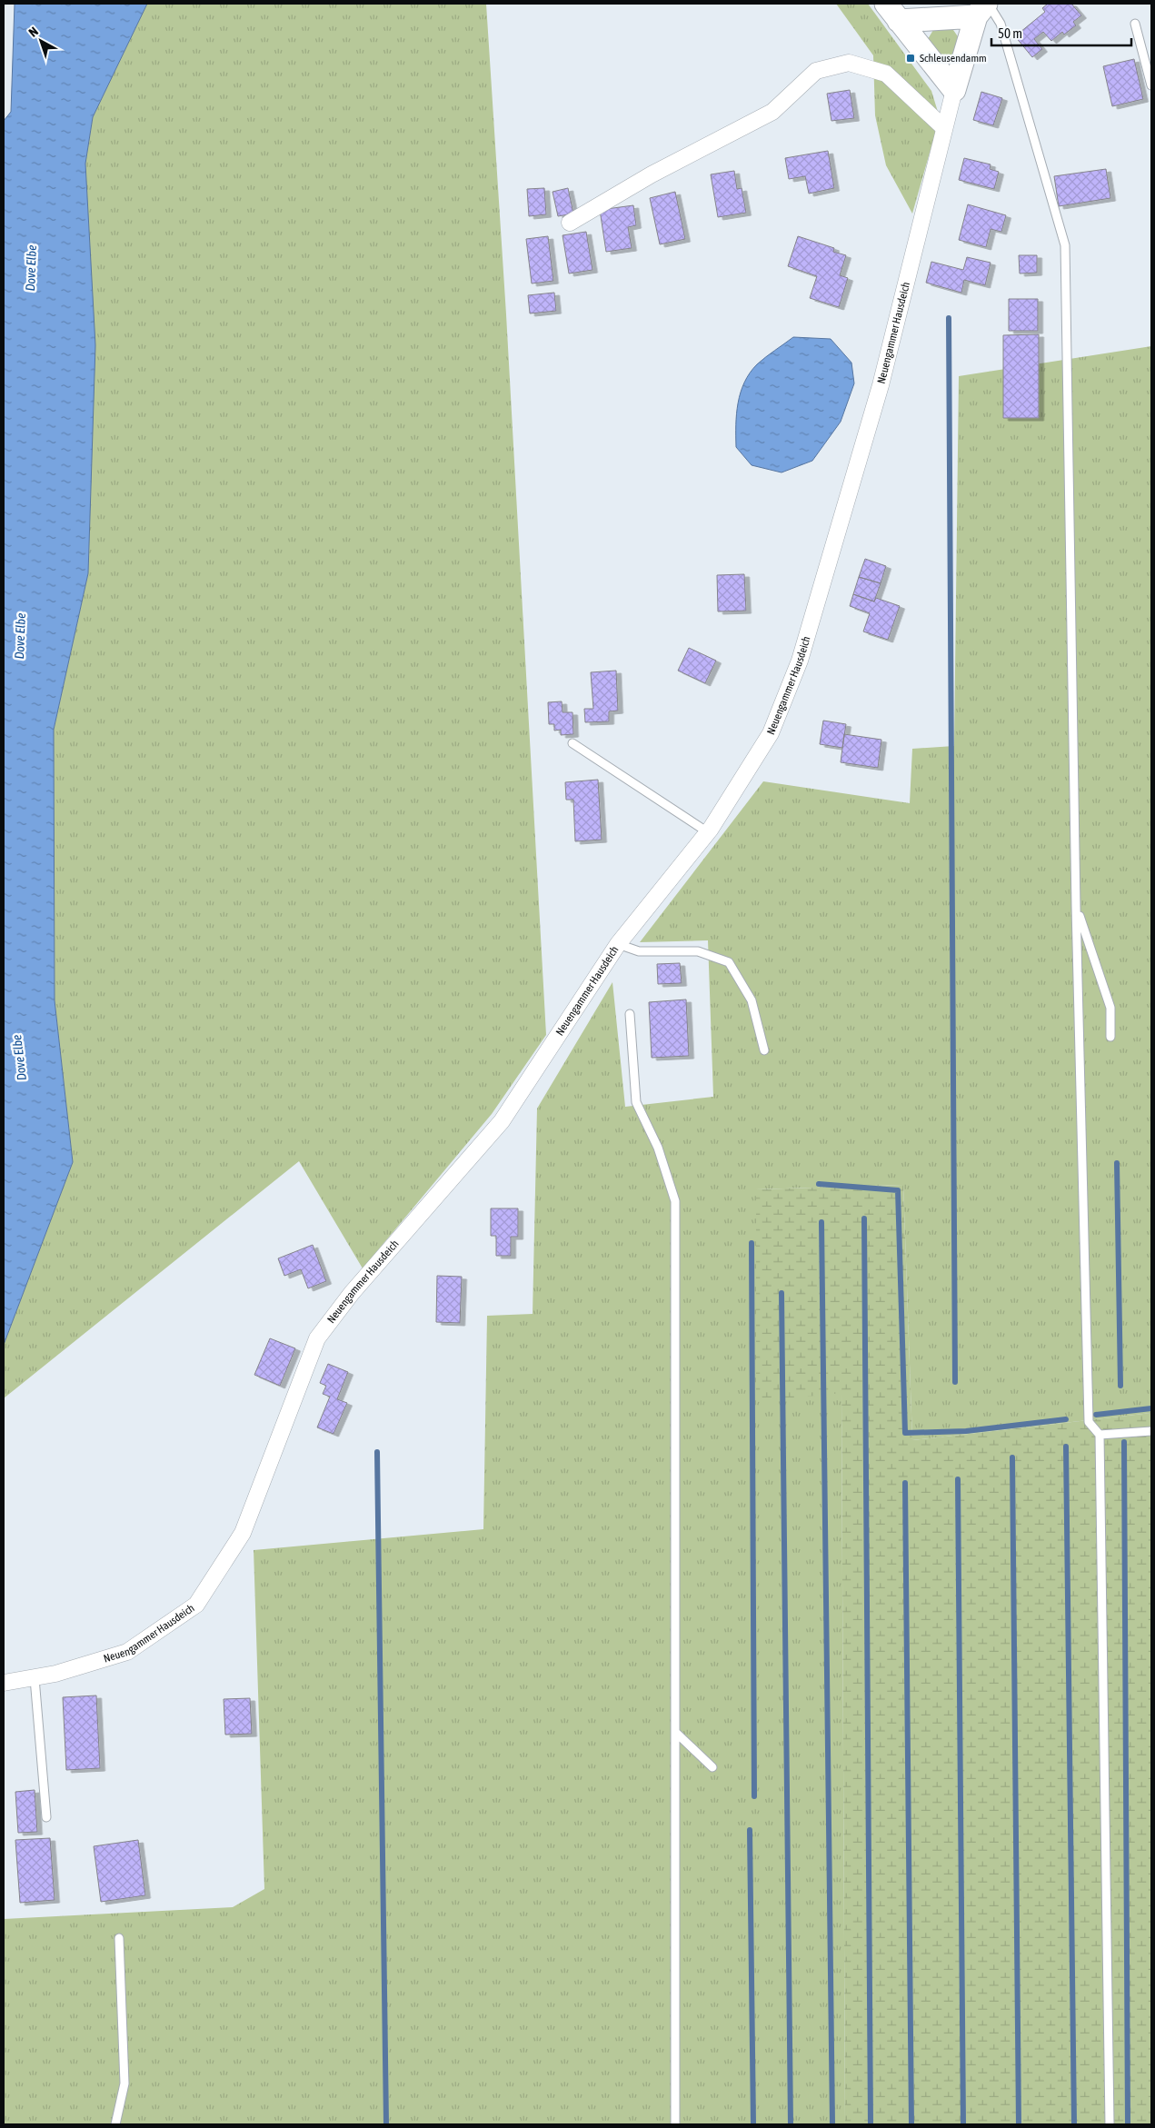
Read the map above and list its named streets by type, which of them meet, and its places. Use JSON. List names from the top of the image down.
{
  "streets": {
    "street": ["Neuengammer Hausdeich"]
  },
  "water": ["Dove Elbe"],
  "places": {
    "transit": ["Schleusendamm"]
  },
  "scale_bar": "50 m",
  "north": "top left"
}
